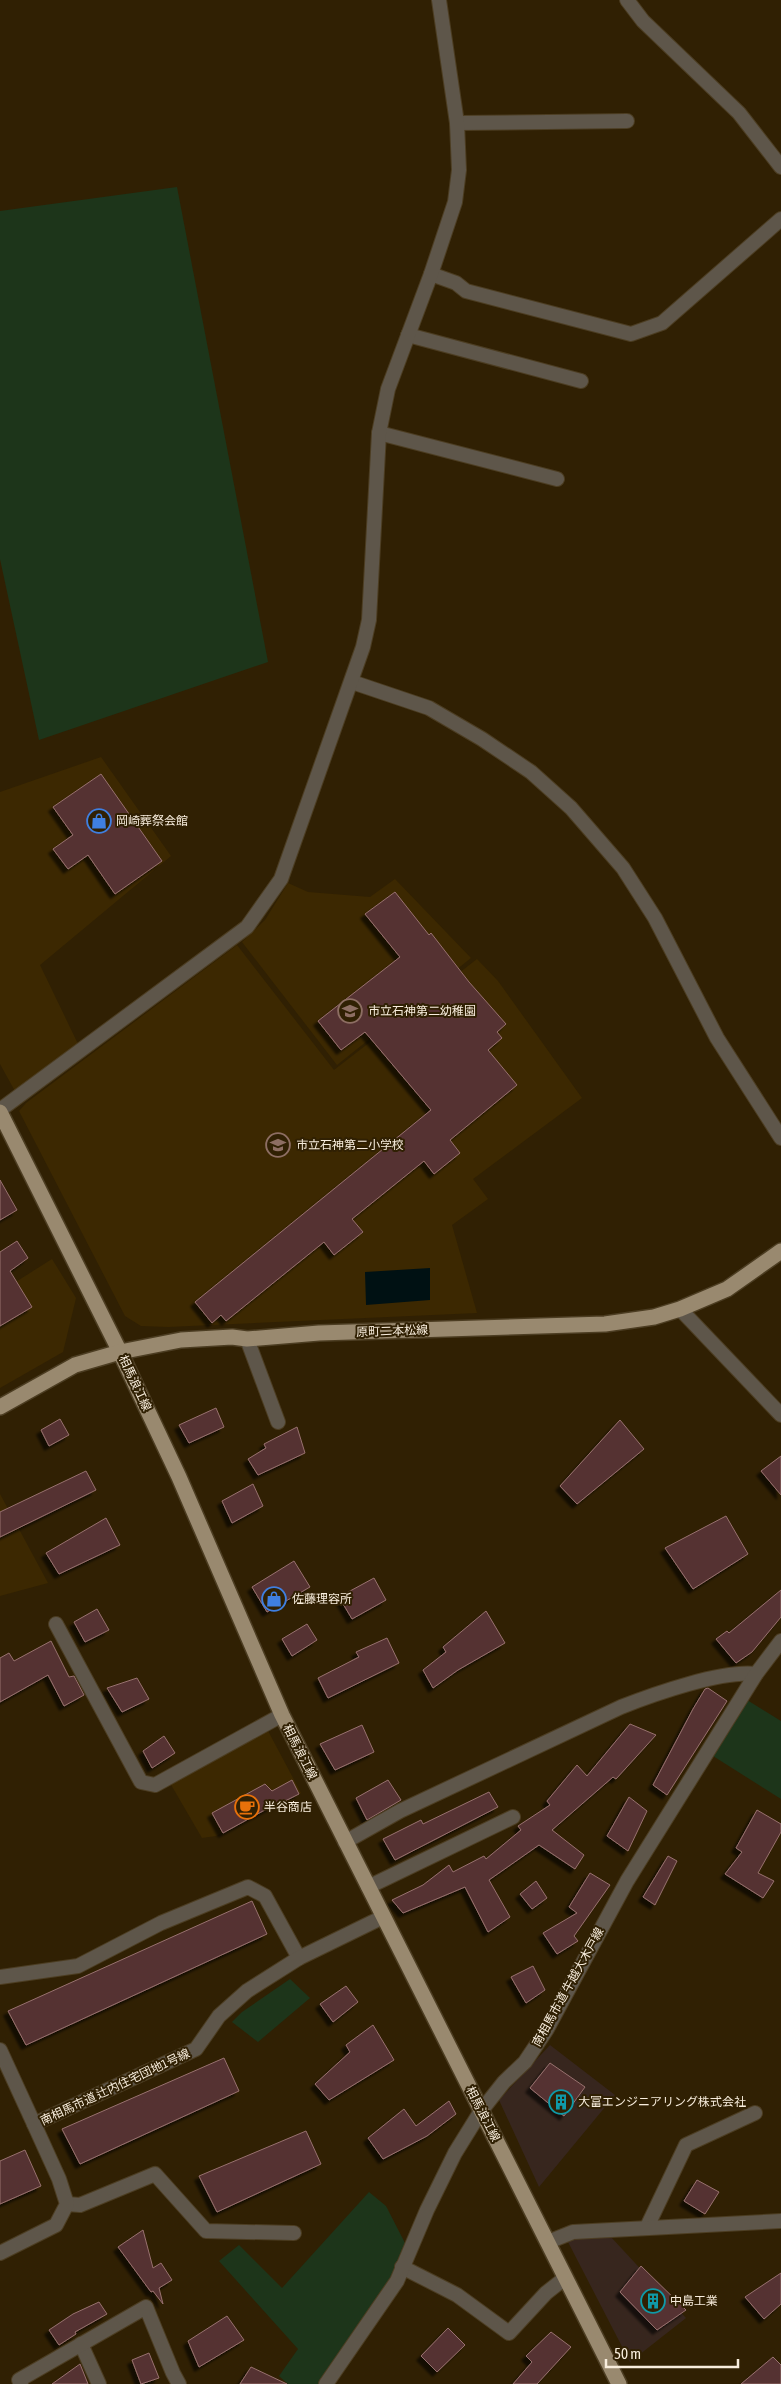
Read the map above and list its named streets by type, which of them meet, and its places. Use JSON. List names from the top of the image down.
{
  "streets": {
    "main road": ["原町二本松線", "相馬浪江線"],
    "street": ["南相馬市道 牛越大木戸線", "南相馬市道 辻内住宅団地1号線"]
  },
  "crossings": [
    ["原町二本松線", "相馬浪江線"],
    ["相馬浪江線", "南相馬市道 牛越大木戸線"],
    ["相馬浪江線", "南相馬市道 辻内住宅団地1号線"]
  ],
  "places": {
    "shop": ["岡崎葬祭会館", "佐藤理容所"],
    "school or university": ["市立石神第二幼稚園", "市立石神第二小学校"],
    "cafe": ["半谷商店"],
    "building": ["大富エンジニアリング株式会社", "中島工業"]
  },
  "scale_bar": "50 m"
}
